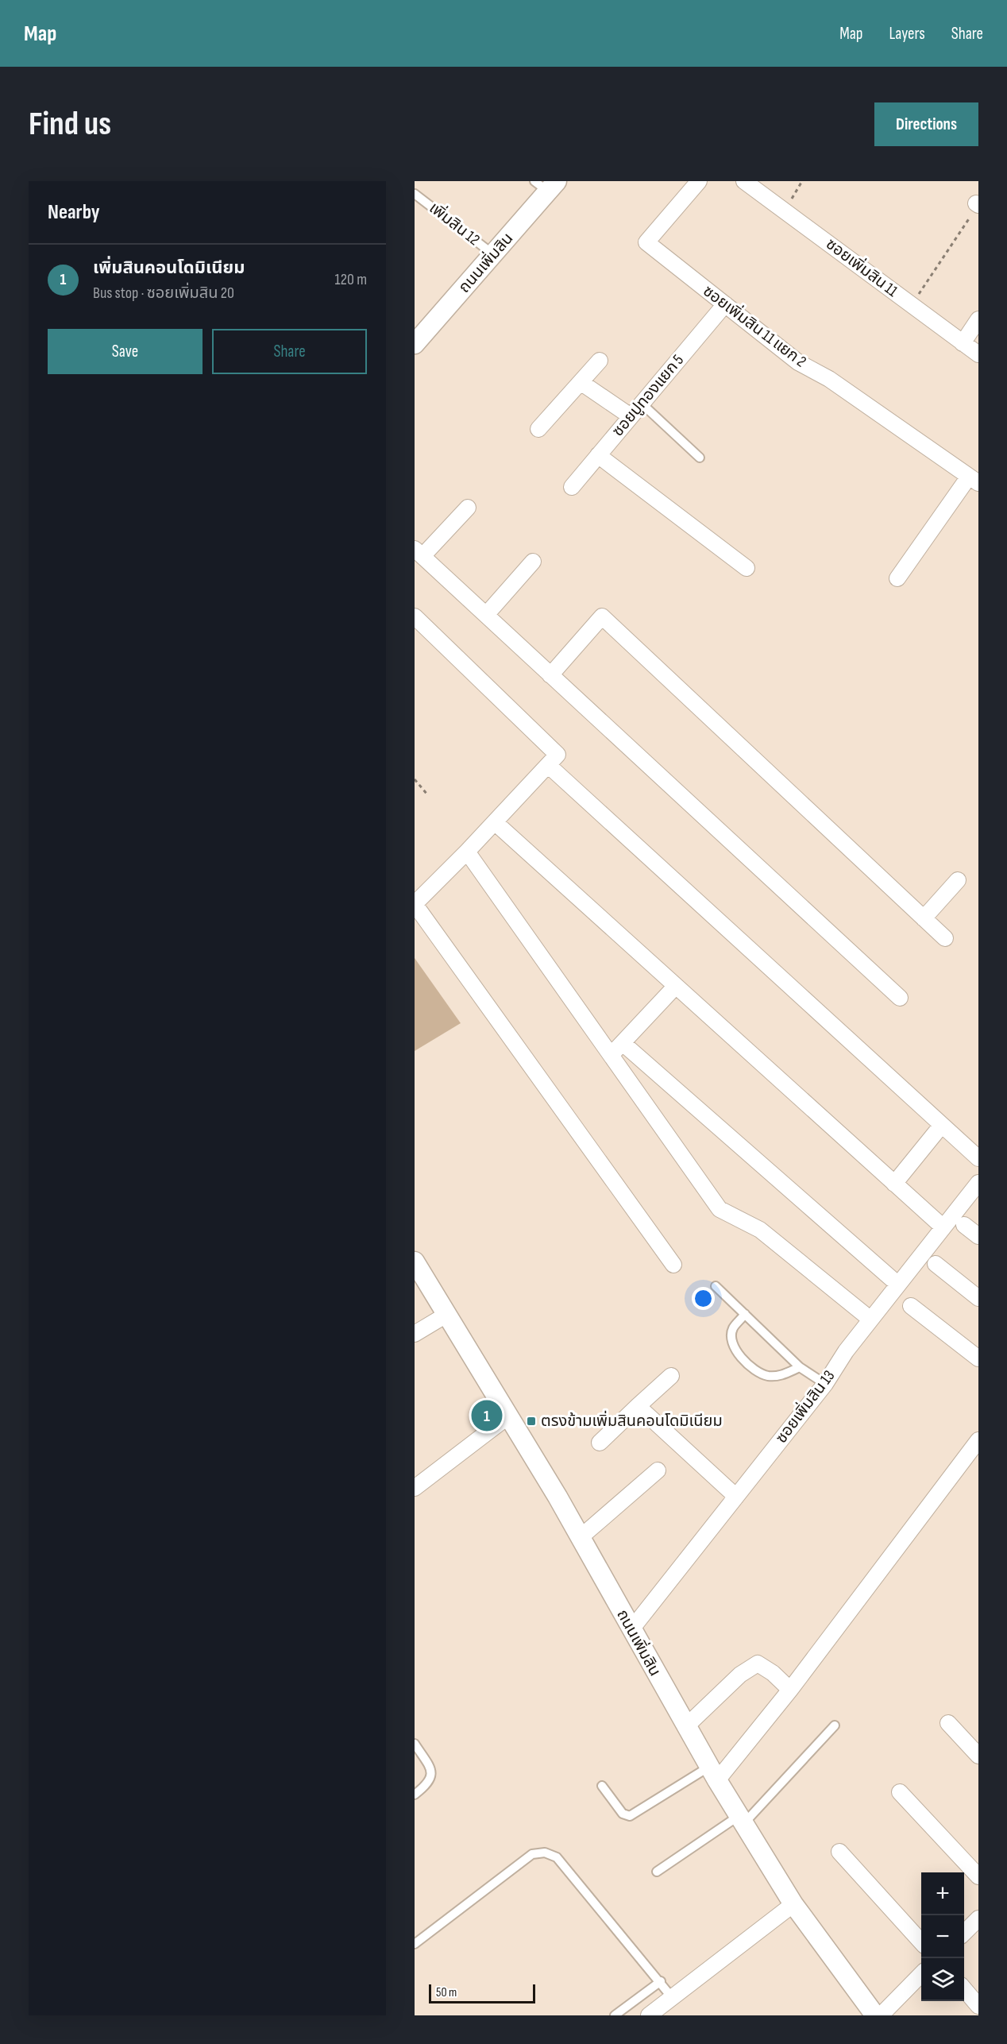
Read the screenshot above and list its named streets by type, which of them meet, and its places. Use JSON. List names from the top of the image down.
{
  "streets": {
    "street": [
      "ถนนเพิ่มสิน",
      "ซอยเพิ่มสิน 11",
      "ซอยเพิ่มสิน 11 แยก 2",
      "ซอยปูทองแยก 5",
      "ซอยเพิ่มสิน 13"
    ],
    "lane": ["เพิ่มสิน 12"]
  },
  "crossings": [
    ["เพิ่มสิน 12", "ถนนเพิ่มสิน"],
    ["ถนนเพิ่มสิน", "ซอยเพิ่มสิน 13"],
    ["ซอยเพิ่มสิน 11 แยก 2", "ซอยปูทองแยก 5"]
  ],
  "places": {
    "transit": ["ตรงข้ามเพิ่มสินคอนโดมิเนียม"]
  },
  "scale_bar": "50 m",
  "page": {
    "header": "Map",
    "nav": ["Map", "Layers", "Share"],
    "buttons": [
      "Directions",
      ["Save", "Share"]
    ],
    "title": "Find us",
    "heading": "Nearby",
    "list": [
      {
        "mark": "1",
        "name": "เพิ่มสินคอนโดมิเนียม",
        "note": "Bus stop · ซอยเพิ่มสิน 20",
        "value": "120 m"
      }
    ],
    "pins": "1",
    "map_buttons": ["+", "−"],
    "scale": "50 m"
  }
}
